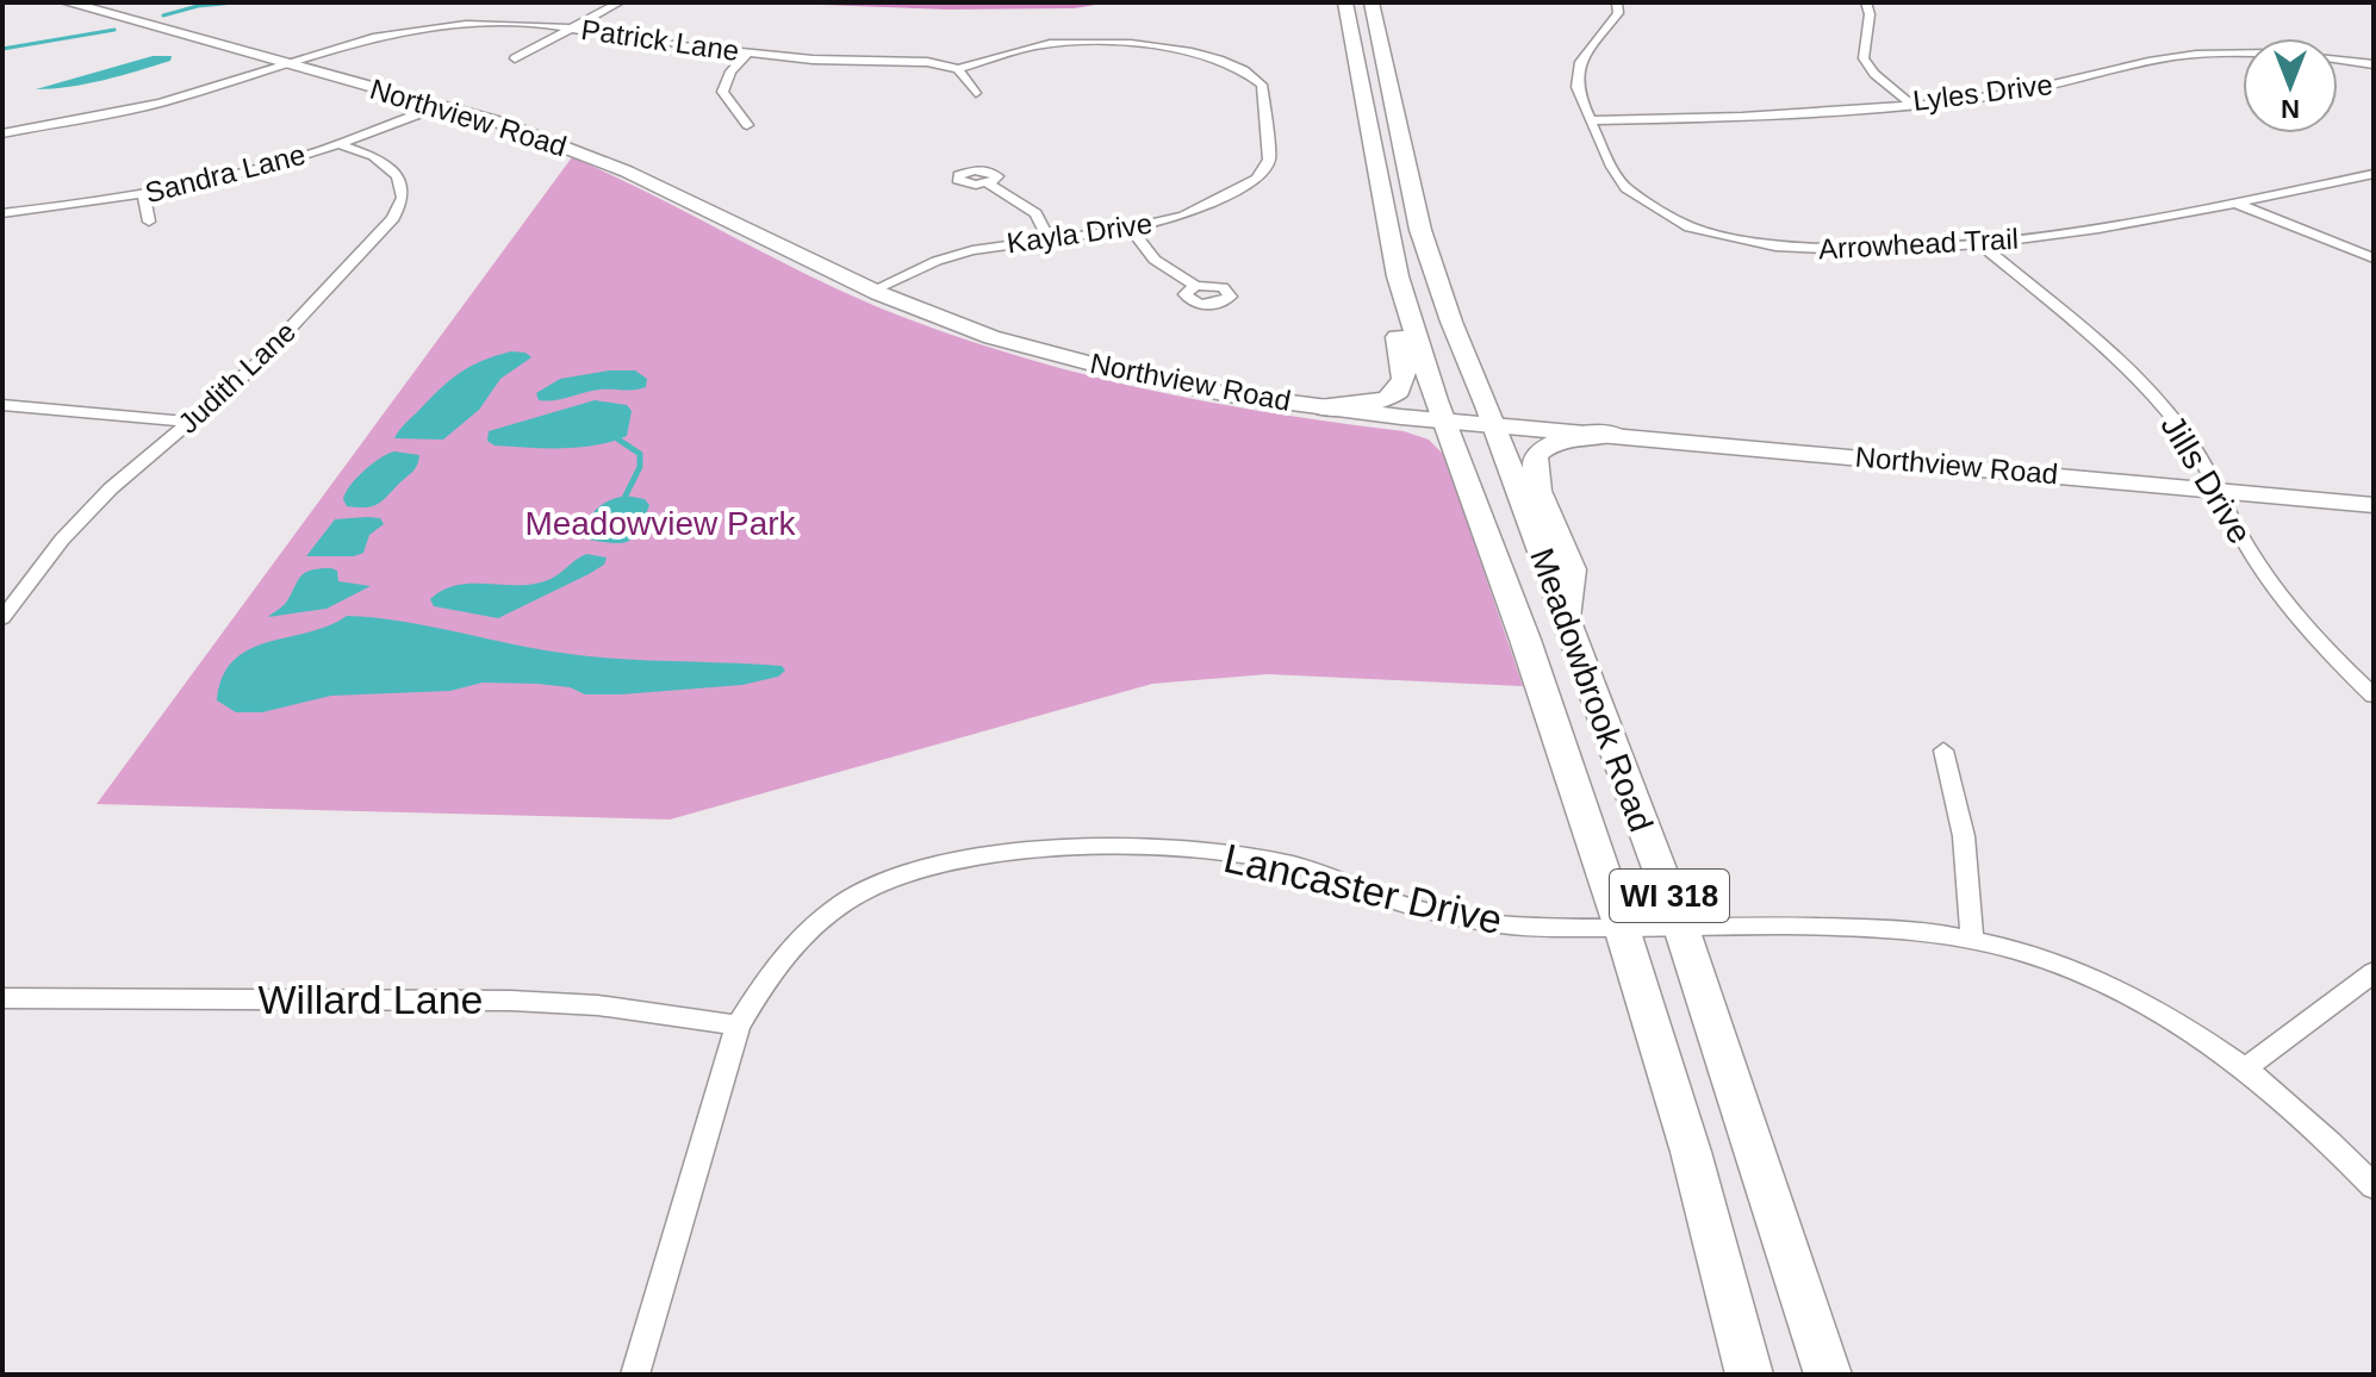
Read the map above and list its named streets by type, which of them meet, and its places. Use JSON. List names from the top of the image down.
{
  "streets": {
    "main road": ["Meadowbrook Road", "WI 318"],
    "street": [
      "Patrick Lane",
      "Lyles Drive",
      "Northview Road",
      "Sandra Lane",
      "Kayla Drive",
      "Arrowhead Trail",
      "Judith Lane",
      "Jills Drive",
      "Lancaster Drive",
      "Willard Lane"
    ]
  },
  "crossings": [
    ["Patrick Lane", "Northview Road"],
    ["Patrick Lane", "Kayla Drive"],
    ["Lyles Drive", "Arrowhead Trail"],
    ["Northview Road", "Sandra Lane"],
    ["Northview Road", "Kayla Drive"],
    ["Northview Road", "Jills Drive"],
    ["Northview Road", "Meadowbrook Road"],
    ["Sandra Lane", "Judith Lane"],
    ["Arrowhead Trail", "Jills Drive"],
    ["Meadowbrook Road", "Lancaster Drive"],
    ["Lancaster Drive", "Willard Lane"]
  ],
  "parks": ["Meadowview Park"],
  "north": "bottom"
}
